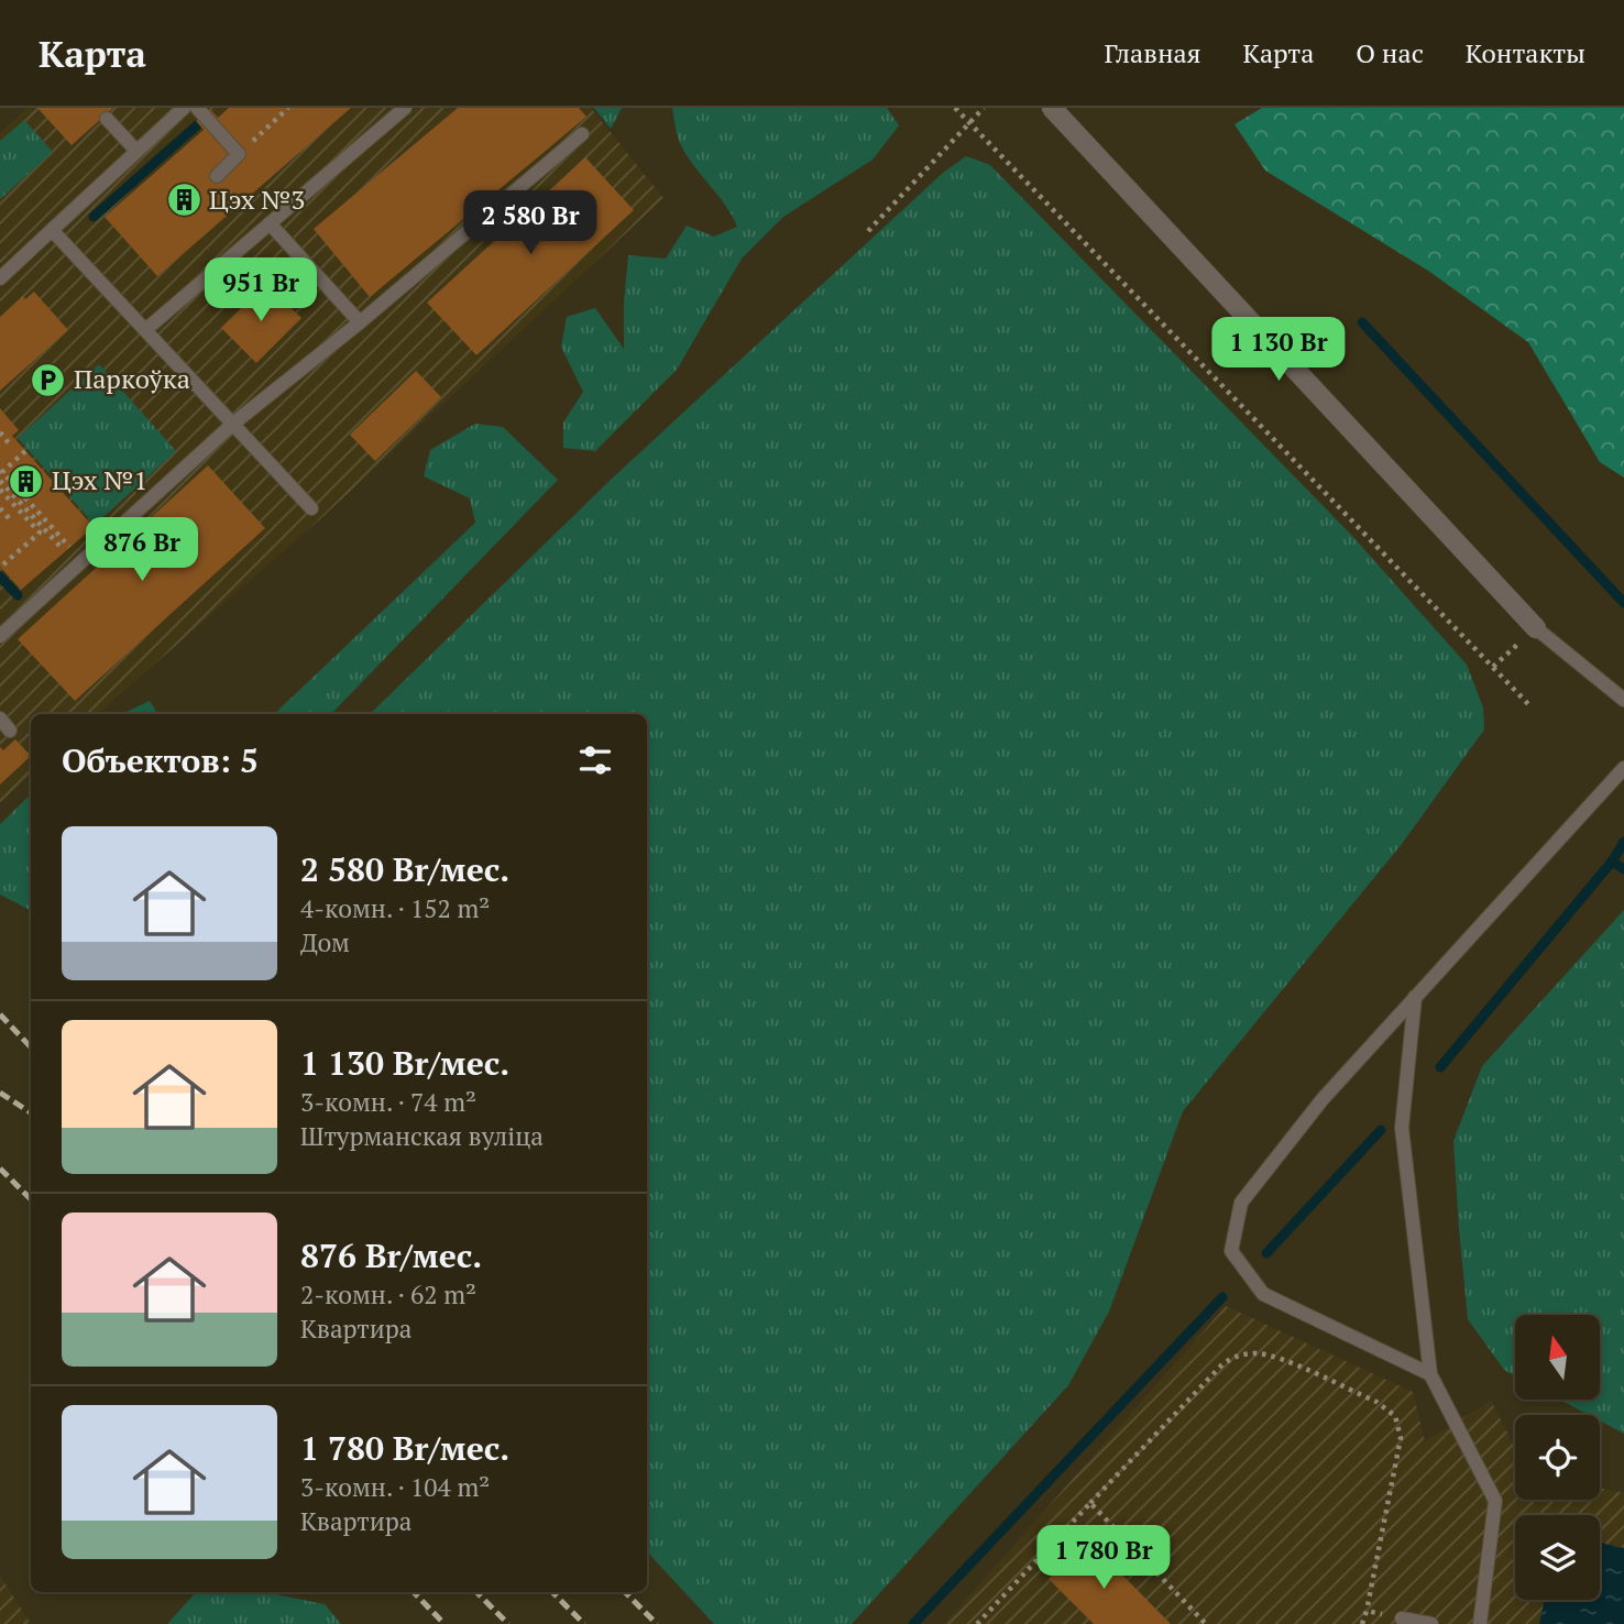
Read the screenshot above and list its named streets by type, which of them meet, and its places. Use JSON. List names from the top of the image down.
{
  "places": {
    "building": ["Цэх №3", "Цэх №1"],
    "parking": ["Паркоўка"]
  },
  "north": "top",
  "page": {
    "header": "Карта",
    "nav": [
      "Главная",
      "Карта",
      "О нас",
      "Контакты"
    ],
    "price": [
      "2 580 Br",
      "951 Br",
      "1 130 Br",
      "876 Br",
      "1 780 Br"
    ],
    "heading": "Объектов: 5",
    "list": [
      {
        "name": "2 580 Br/мес.",
        "note": "4-комн. · 152 m² · Дом"
      },
      {
        "name": "1 130 Br/мес.",
        "note": "3-комн. · 74 m² · Штурманская вуліца"
      },
      {
        "name": "876 Br/мес.",
        "note": "2-комн. · 62 m² · Квартира"
      },
      {
        "name": "1 780 Br/мес.",
        "note": "3-комн. · 104 m² · Квартира"
      }
    ]
  }
}
